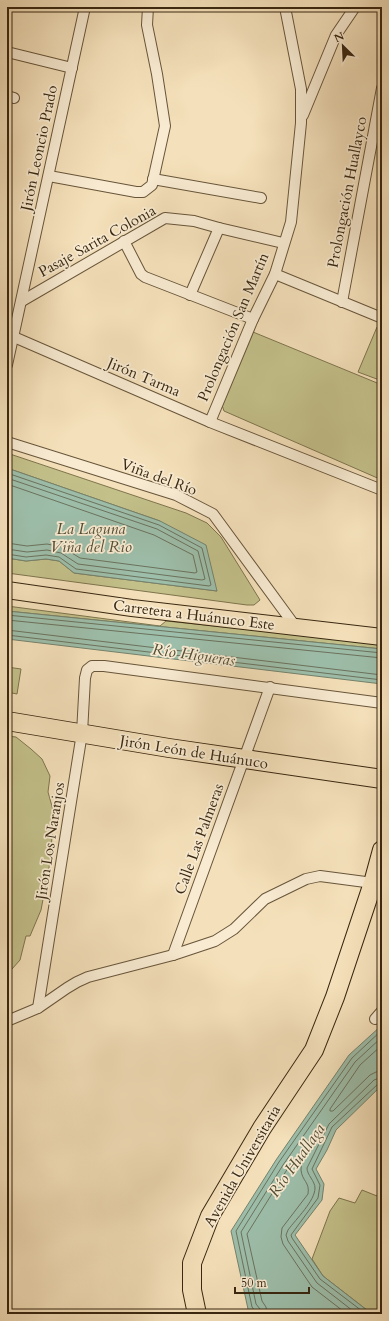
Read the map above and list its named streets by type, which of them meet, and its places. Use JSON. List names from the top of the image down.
{
  "streets": {
    "highway": ["Jirón León de Huánuco", "Avenida Universitaria"],
    "main road": ["Carretera a Huánuco Este"],
    "street": [
      "Jirón Leoncio Prado",
      "Prolongación Huallayco",
      "Pasaje Sarita Colonia",
      "Prolongación San Martín",
      "Jirón Tarma",
      "Viña del Río",
      "Calle Las Palmeras",
      "Jirón Los Naranjos"
    ]
  },
  "crossings": [
    ["Jirón Leoncio Prado", "Pasaje Sarita Colonia"],
    ["Jirón Leoncio Prado", "Jirón Tarma"],
    ["Pasaje Sarita Colonia", "Prolongación San Martín"],
    ["Prolongación San Martín", "Jirón Tarma"],
    ["Viña del Río", "Carretera a Huánuco Este"],
    ["Jirón León de Huánuco", "Calle Las Palmeras"],
    ["Jirón León de Huánuco", "Jirón Los Naranjos"],
    ["Calle Las Palmeras", "Jirón Los Naranjos"]
  ],
  "water": ["La Laguna Viña del Rio", "Río Higueras", "Río Huallaga"],
  "scale_bar": "50 m",
  "north": "top left"
}
